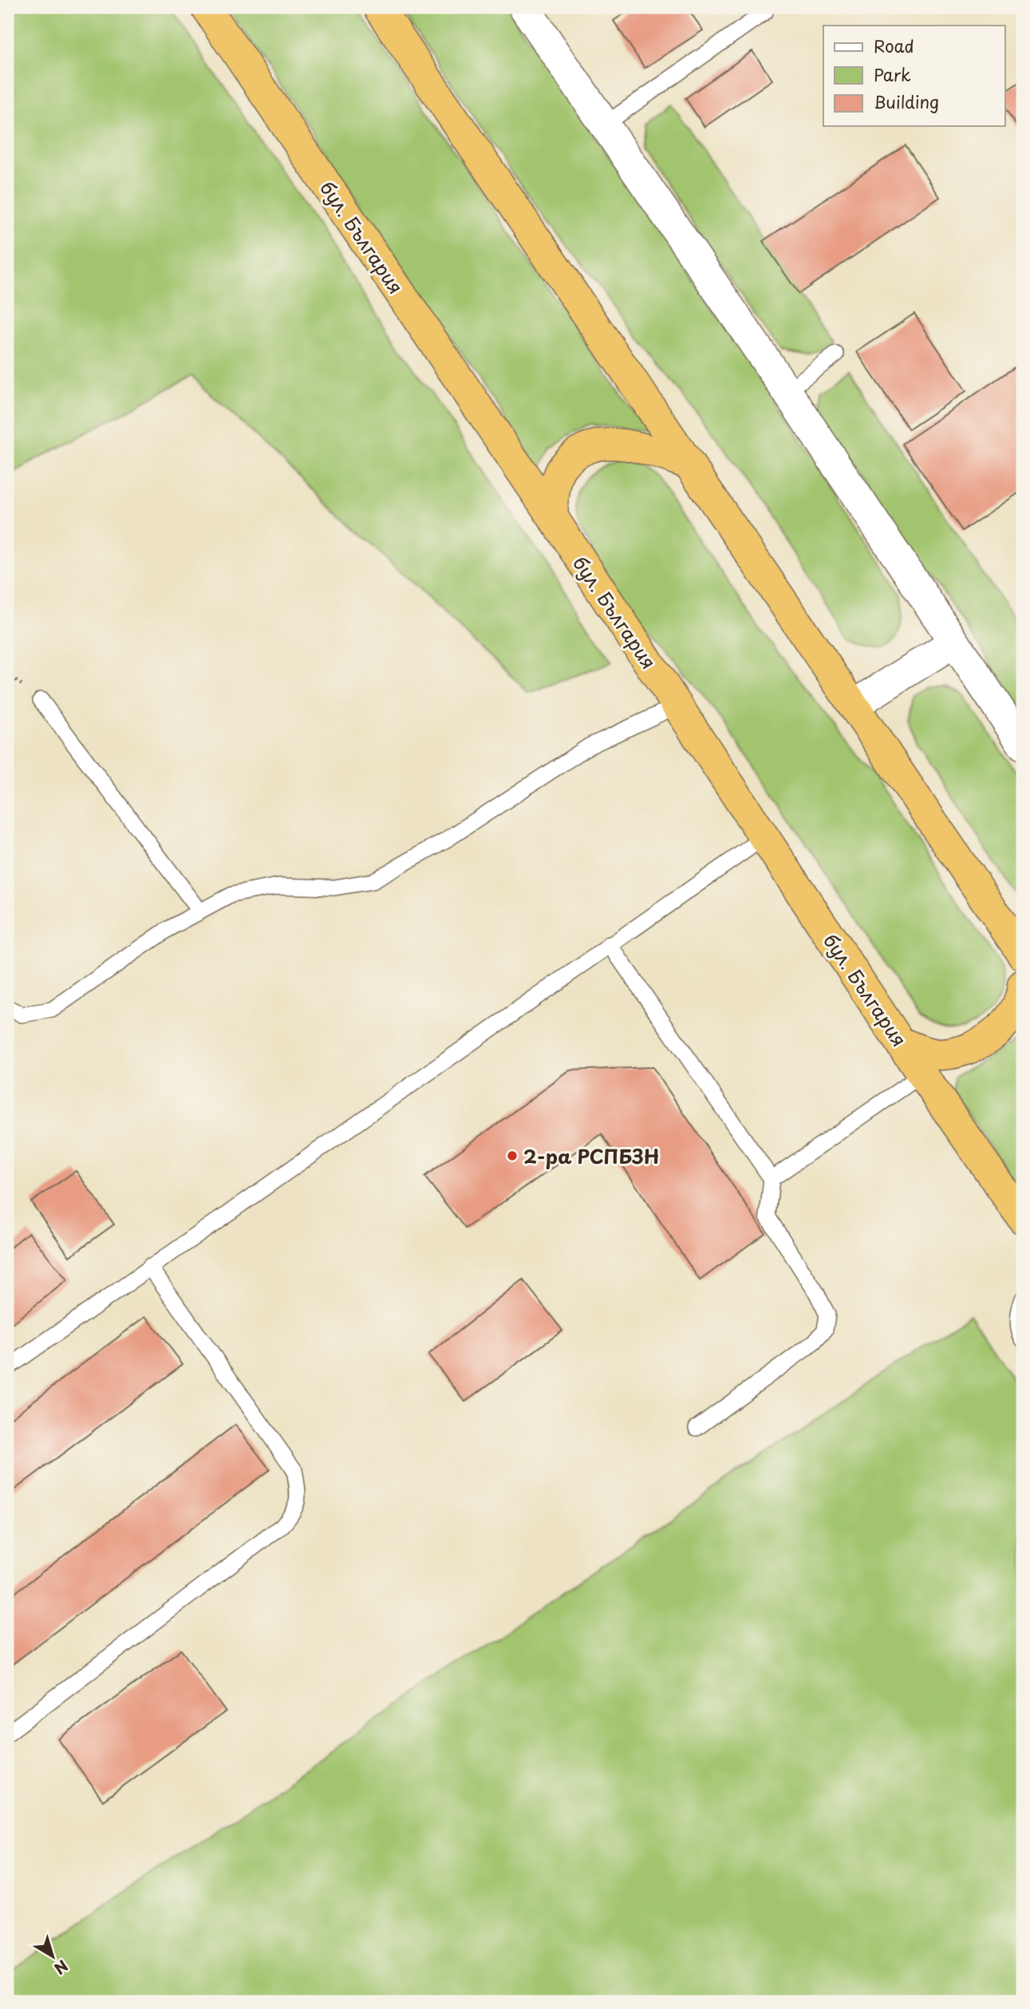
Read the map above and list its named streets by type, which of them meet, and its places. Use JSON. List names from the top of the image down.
{
  "streets": {
    "highway": ["бул. България"]
  },
  "places": ["2-ра РСПБЗН"],
  "legend": ["Road", "Park", "Building"],
  "north": "bottom right"
}
